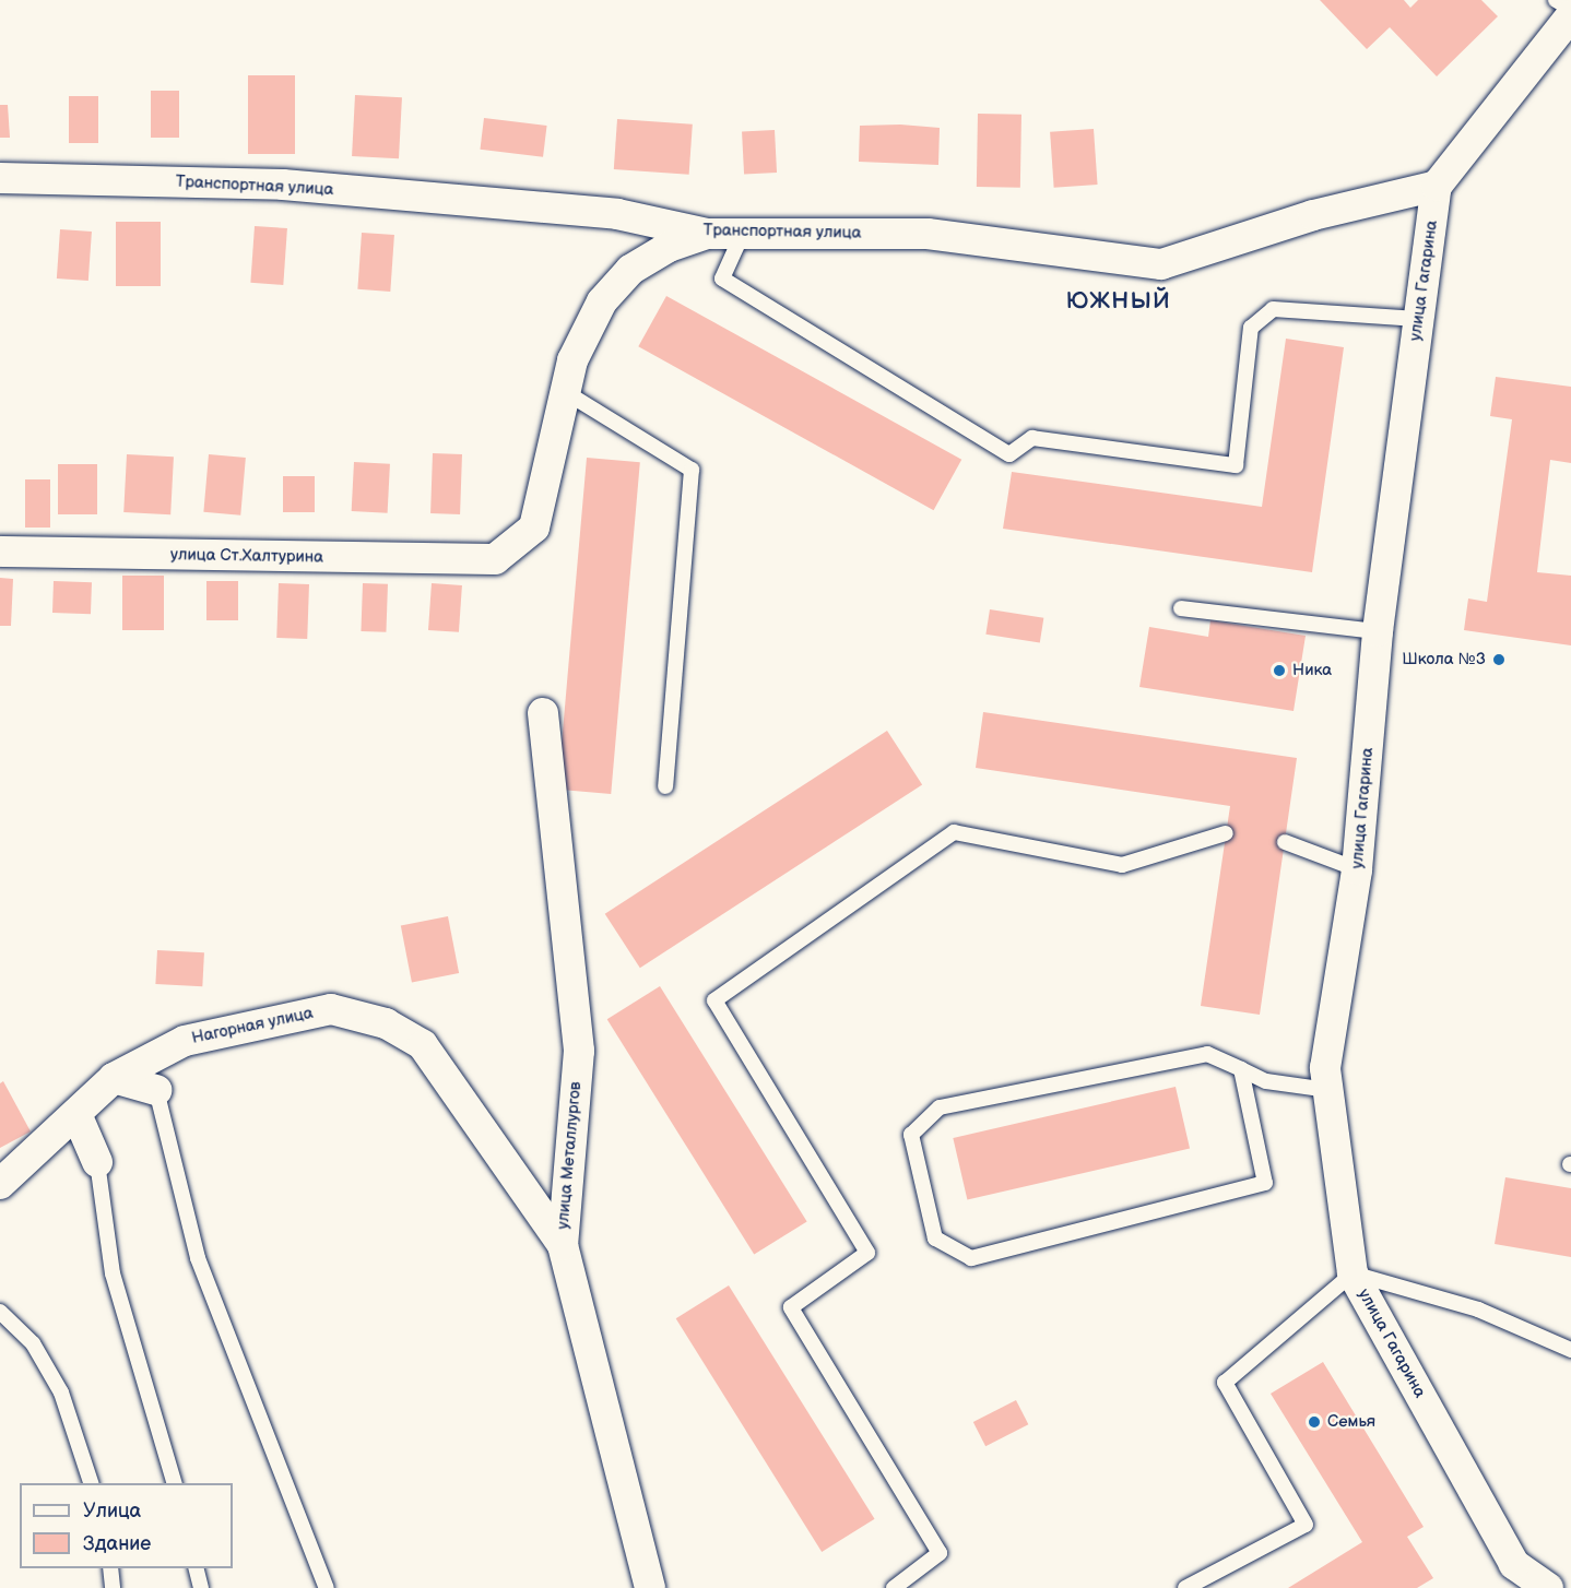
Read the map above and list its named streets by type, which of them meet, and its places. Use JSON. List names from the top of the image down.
{
  "streets": {
    "street": [
      "Транспортная улица",
      "улица Гагарина",
      "улица Ст.Халтурина",
      "Нагорная улица",
      "улица Металлургов"
    ]
  },
  "crossings": [
    ["Транспортная улица", "улица Гагарина"],
    ["Нагорная улица", "улица Металлургов"]
  ],
  "districts": ["ЮЖНЫЙ"],
  "places": ["Школа №3", "Ника", "Семья"],
  "legend": ["Улица", "Здание"]
}
